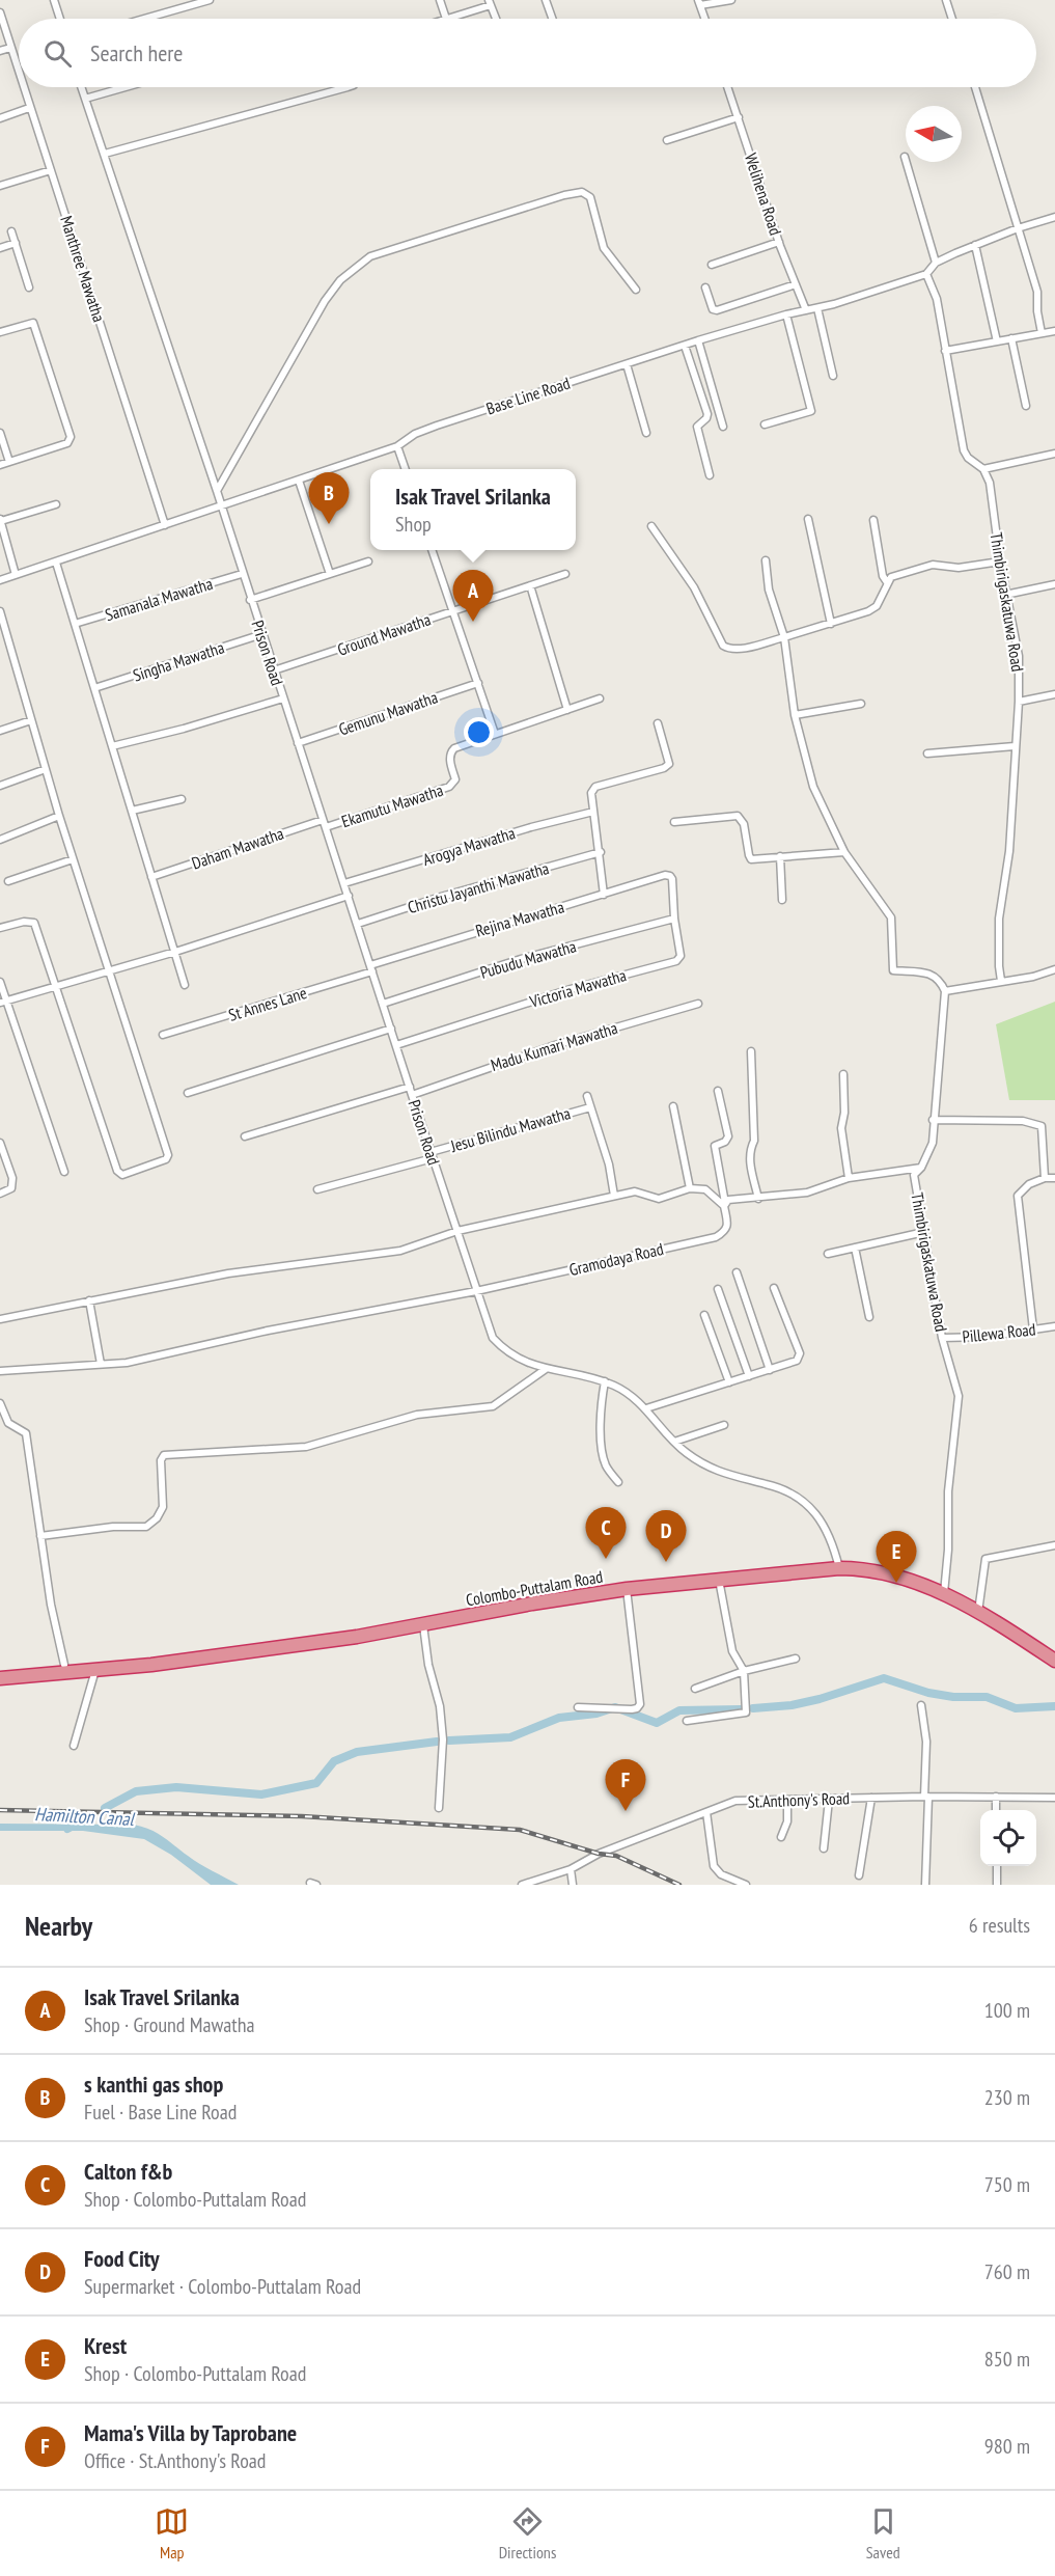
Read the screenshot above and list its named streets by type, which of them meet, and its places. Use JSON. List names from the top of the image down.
{
  "streets": {
    "highway": ["Colombo-Puttalam Road"],
    "street": [
      "Welihena Road",
      "Manthree Mawatha",
      "Base Line Road",
      "Samanala Mawatha",
      "Thimbirigaskatuwa Road",
      "Ground Mawatha",
      "Prison Road",
      "Singha Mawatha",
      "Gemunu Mawatha",
      "Ekamutu Mawatha",
      "Arogya Mawatha",
      "Daham Mawatha",
      "Christu Jayanthi Mawatha",
      "Rejina Mawatha",
      "Pubudu Mawatha",
      "Victoria Mawatha",
      "St Annes Lane",
      "Madu Kumari Mawatha",
      "Jesu Bilindu Mawatha",
      "Gramodaya Road",
      "Pillewa Road",
      "St.Anthony's Road"
    ]
  },
  "crossings": [
    ["Welihena Road", "Base Line Road"],
    ["Manthree Mawatha", "Base Line Road"],
    ["Base Line Road", "Thimbirigaskatuwa Road"],
    ["Base Line Road", "Prison Road"],
    ["Samanala Mawatha", "Prison Road"],
    ["Thimbirigaskatuwa Road", "Pillewa Road"],
    ["Thimbirigaskatuwa Road", "Colombo-Puttalam Road"],
    ["Ground Mawatha", "Prison Road"],
    ["Prison Road", "Singha Mawatha"],
    ["Prison Road", "Gemunu Mawatha"],
    ["Prison Road", "Ekamutu Mawatha"],
    ["Prison Road", "Arogya Mawatha"],
    ["Prison Road", "Daham Mawatha"],
    ["Prison Road", "Christu Jayanthi Mawatha"],
    ["Prison Road", "Rejina Mawatha"],
    ["Prison Road", "Pubudu Mawatha"],
    ["Prison Road", "Victoria Mawatha"],
    ["Prison Road", "St Annes Lane"],
    ["Prison Road", "Madu Kumari Mawatha"],
    ["Prison Road", "Jesu Bilindu Mawatha"],
    ["Prison Road", "Gramodaya Road"],
    ["Prison Road", "Colombo-Puttalam Road"],
    ["Rejina Mawatha", "Victoria Mawatha"],
    ["Rejina Mawatha", "St Annes Lane"],
    ["Pubudu Mawatha", "Victoria Mawatha"]
  ],
  "water": ["Hamilton Canal"],
  "north": "left",
  "page": {
    "search": "Search here",
    "popup": ["Isak Travel Srilanka", "Shop"],
    "pins": [
      "B",
      "A",
      "C",
      "D",
      "E",
      "F"
    ],
    "heading": ["Nearby", "6 results"],
    "list": [
      {
        "mark": "A",
        "name": "Isak Travel Srilanka",
        "note": "Shop · Ground Mawatha",
        "value": "100 m"
      },
      {
        "mark": "B",
        "name": "s kanthi gas shop",
        "note": "Fuel · Base Line Road",
        "value": "230 m"
      },
      {
        "mark": "C",
        "name": "Calton f&b",
        "note": "Shop · Colombo-Puttalam Road",
        "value": "750 m"
      },
      {
        "mark": "D",
        "name": "Food City",
        "note": "Supermarket · Colombo-Puttalam Road",
        "value": "760 m"
      },
      {
        "mark": "E",
        "name": "Krest",
        "note": "Shop · Colombo-Puttalam Road",
        "value": "850 m"
      },
      {
        "mark": "F",
        "name": "Mama's Villa by Taprobane",
        "note": "Office · St.Anthony's Road",
        "value": "980 m"
      }
    ],
    "nav": ["Map", "Directions", "Saved"]
  }
}
